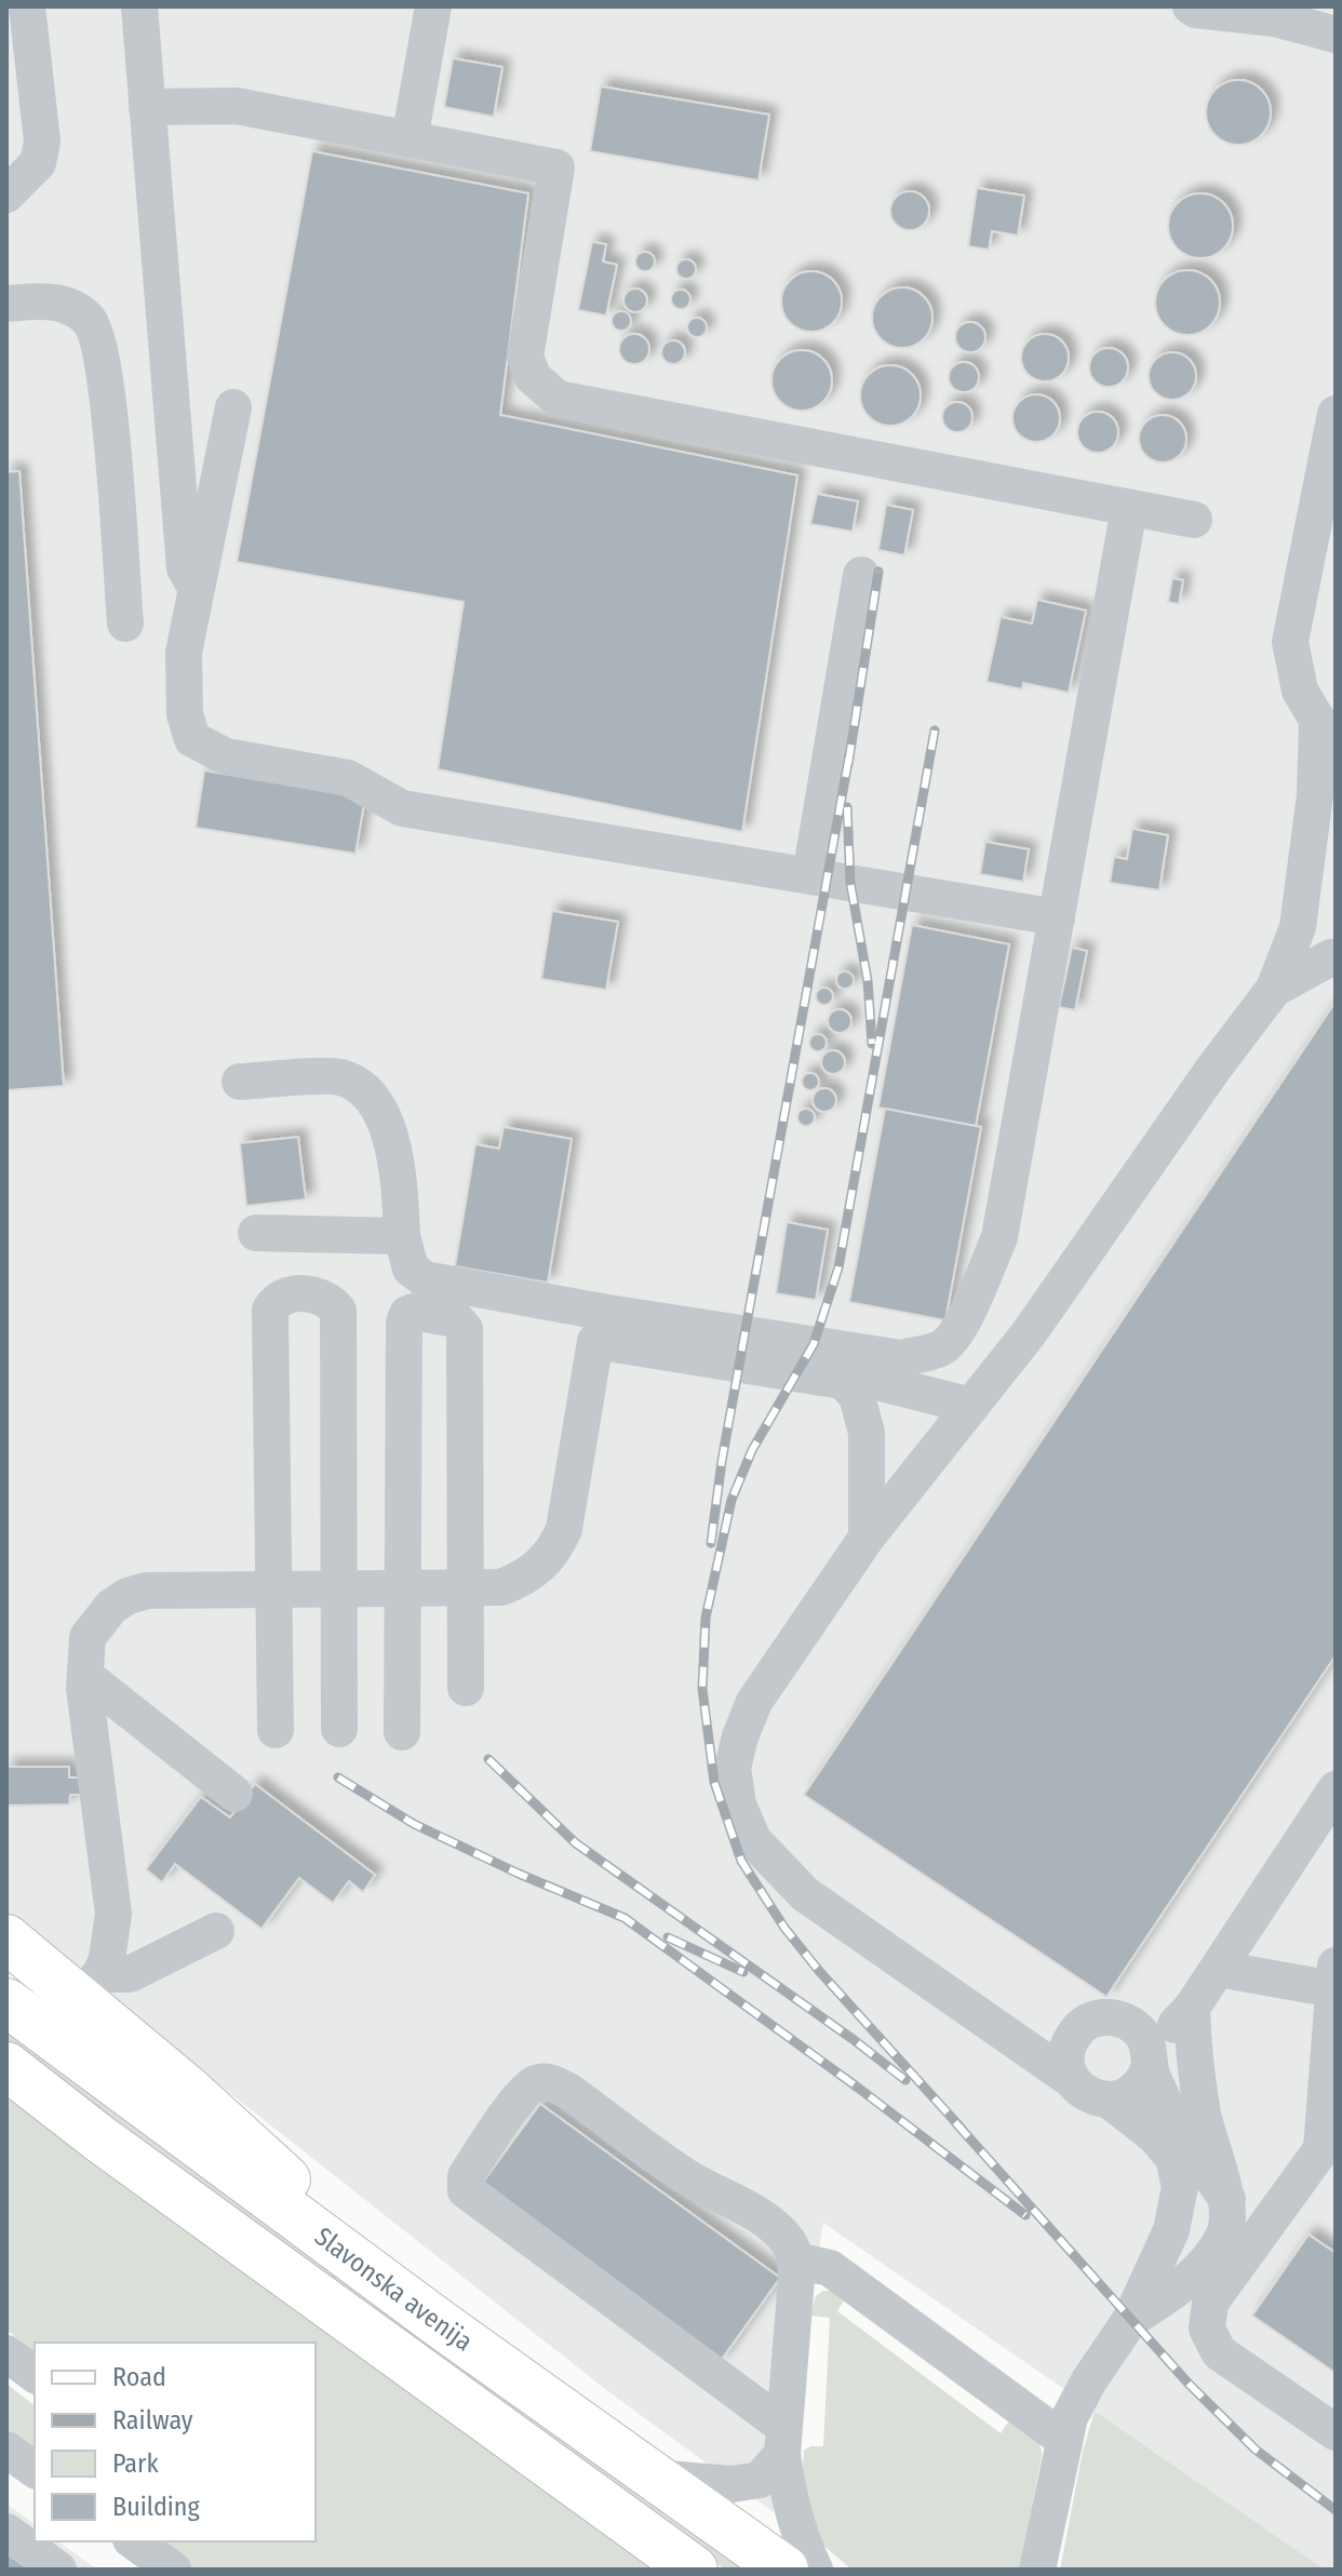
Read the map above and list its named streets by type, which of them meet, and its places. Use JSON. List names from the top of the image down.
{
  "streets": {
    "main road": ["Slavonska avenija"]
  },
  "legend": [
    "Road",
    "Railway",
    "Park",
    "Building"
  ]
}
